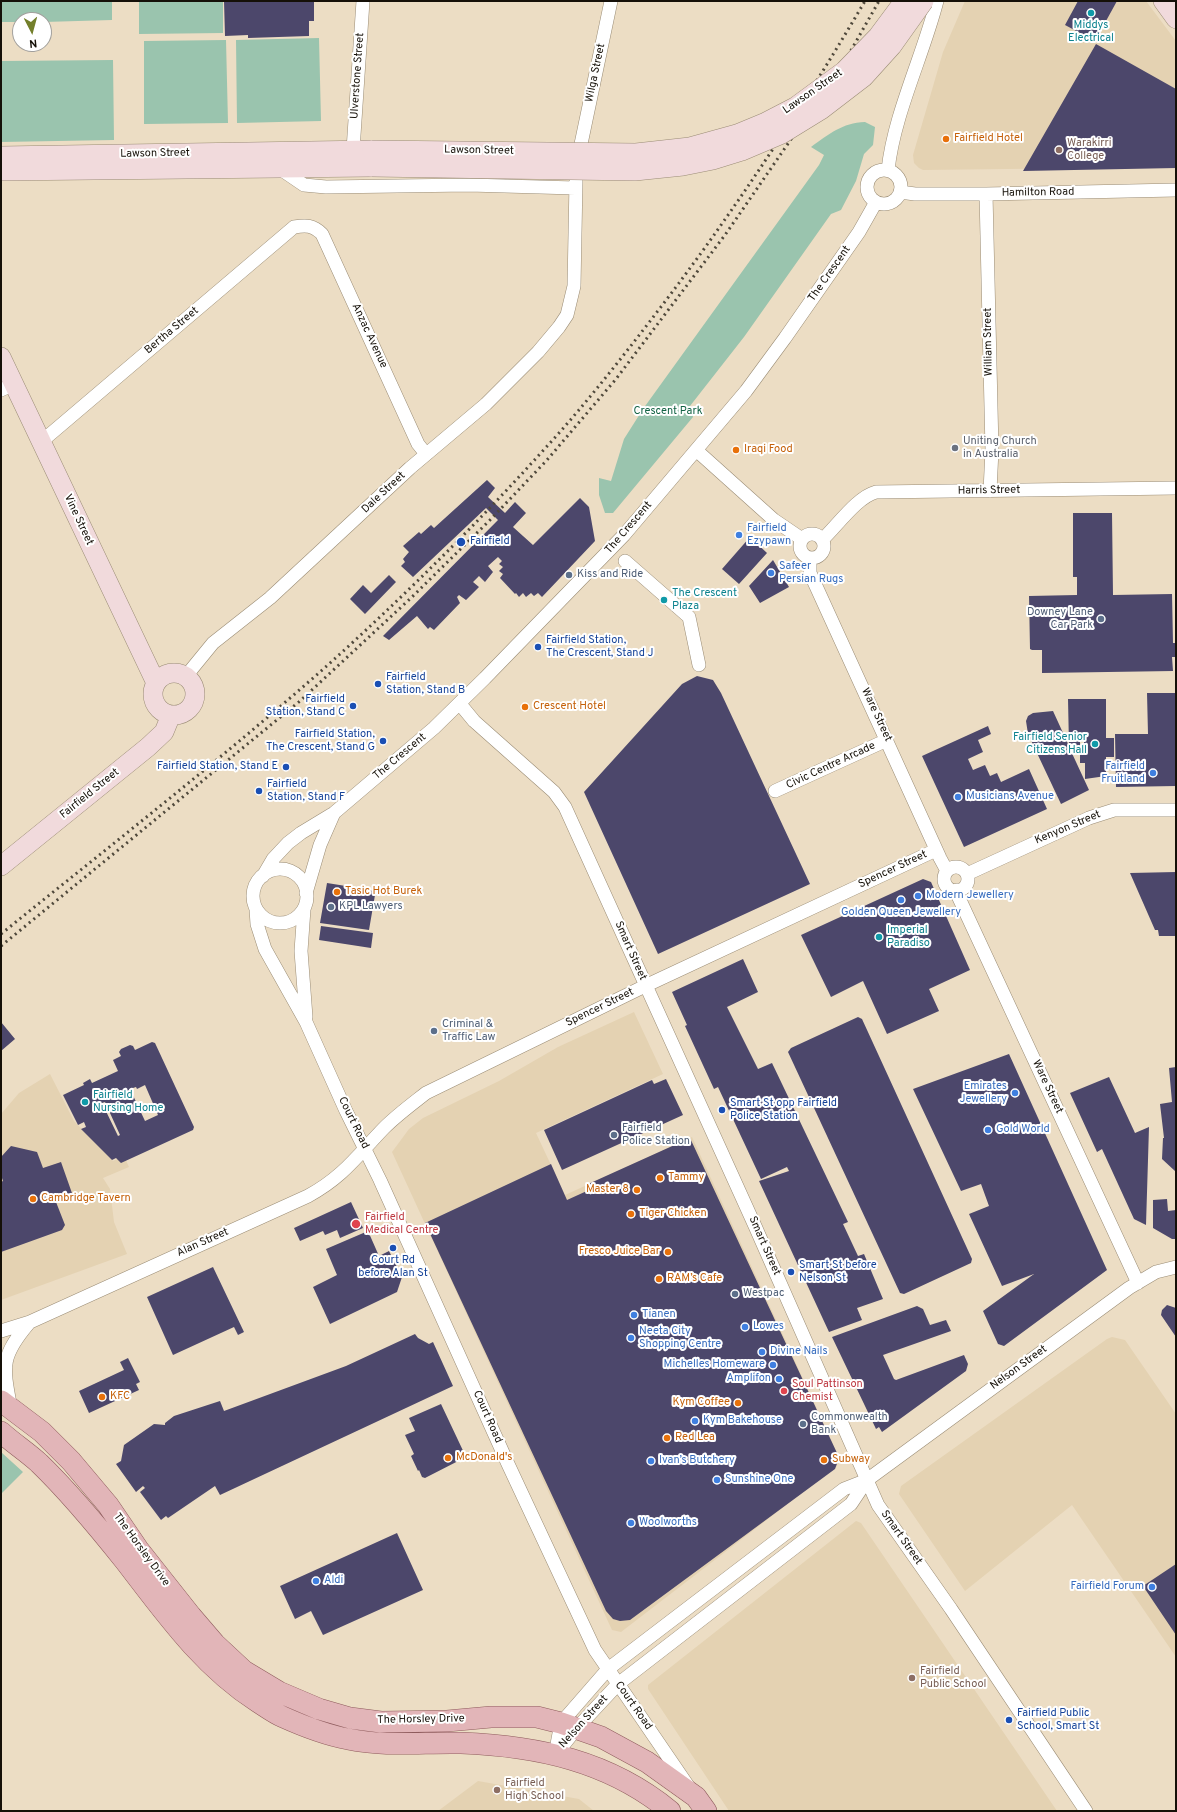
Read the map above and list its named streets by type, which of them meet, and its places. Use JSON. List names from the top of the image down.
{
  "streets": {
    "main road": [
      "Lawson Street",
      "Vine Street",
      "Fairfield Street",
      "The Horsley Drive"
    ],
    "street": [
      "Wilga Street",
      "Ulverstone Street",
      "Hamilton Road",
      "The Crescent",
      "Bertha Street",
      "Anzac Avenue",
      "William Street",
      "Harris Street",
      "Dale Street",
      "Ware Street",
      "Civic Centre Arcade",
      "Kenyon Street",
      "Spencer Street",
      "Smart Street",
      "Court Road",
      "Alan Street",
      "Nelson Street"
    ]
  },
  "crossings": [
    ["Ulverstone Street", "Lawson Street"],
    ["Lawson Street", "Dale Street"],
    ["Hamilton Road", "The Crescent"],
    ["Hamilton Road", "William Street"],
    ["The Crescent", "Smart Street"],
    ["Bertha Street", "Anzac Avenue"],
    ["Bertha Street", "Vine Street"],
    ["Anzac Avenue", "Dale Street"],
    ["William Street", "Harris Street"],
    ["Harris Street", "Ware Street"],
    ["Dale Street", "Vine Street"],
    ["Dale Street", "Fairfield Street"],
    ["Vine Street", "Fairfield Street"],
    ["Ware Street", "Civic Centre Arcade"],
    ["Ware Street", "Kenyon Street"],
    ["Ware Street", "Spencer Street"],
    ["Ware Street", "Nelson Street"],
    ["Spencer Street", "Smart Street"],
    ["Spencer Street", "Court Road"],
    ["Spencer Street", "Alan Street"],
    ["Smart Street", "Nelson Street"],
    ["Court Road", "Alan Street"],
    ["Court Road", "Nelson Street"],
    ["Court Road", "The Horsley Drive"],
    ["Alan Street", "The Horsley Drive"],
    ["Nelson Street", "The Horsley Drive"]
  ],
  "parks": ["Crescent Park"],
  "places": [
    "Middys Electrical",
    "Fairfield Hotel",
    "Warakirri College",
    "Uniting Church in Australia",
    "Iraqi Food",
    "Fairfield Ezypawn",
    "Fairfield",
    "Safeer Persian Rugs",
    "Kiss and Ride",
    "The Crescent Plaza",
    "Downey Lane Car Park",
    "Fairfield Station, The Crescent, Stand J",
    "Fairfield Station, Stand B",
    "Fairfield Station, Stand C",
    "Crescent Hotel",
    "Fairfield Station, The Crescent, Stand G",
    "Fairfield Senior Citizens Hall",
    "Fairfield Station, Stand E",
    "Fairfield Fruitland",
    "Fairfield Station, Stand F",
    "Musicians Avenue",
    "Tasic Hot Burek",
    "Modern Jewellery",
    "Golden Queen Jewellery",
    "KPL Lawyers",
    "Imperial Paradiso",
    "Criminal & Traffic Law",
    "Emirates Jewellery",
    "Fairfield Nursing Home",
    "Smart St opp Fairfield Police Station",
    "Gold World",
    "Fairfield Police Station",
    "Tammy",
    "Master 8",
    "Cambridge Tavern",
    "Tiger Chicken",
    "Fairfield Medical Centre",
    "Court Rd before Alan St",
    "Fresco Juice Bar",
    "Smart St before Nelson St",
    "RAM’s Cafe",
    "Westpac",
    "Tianen",
    "Lowes",
    "Neeta City Shopping Centre",
    "Divine Nails",
    "Michelles Homeware",
    "Amplifon",
    "Soul Pattinson Chemist",
    "KFC",
    "Kym Coffee",
    "Kym Bakehouse",
    "Commonwealth Bank",
    "Red Lea",
    "McDonald's",
    "Subway",
    "Ivan’s Butchery",
    "Sunshine One",
    "Woolworths",
    "Aldi",
    "Fairfield Forum",
    "Fairfield Public School",
    "Fairfield Public School, Smart St",
    "Fairfield High School"
  ],
  "north": "bottom"
}
